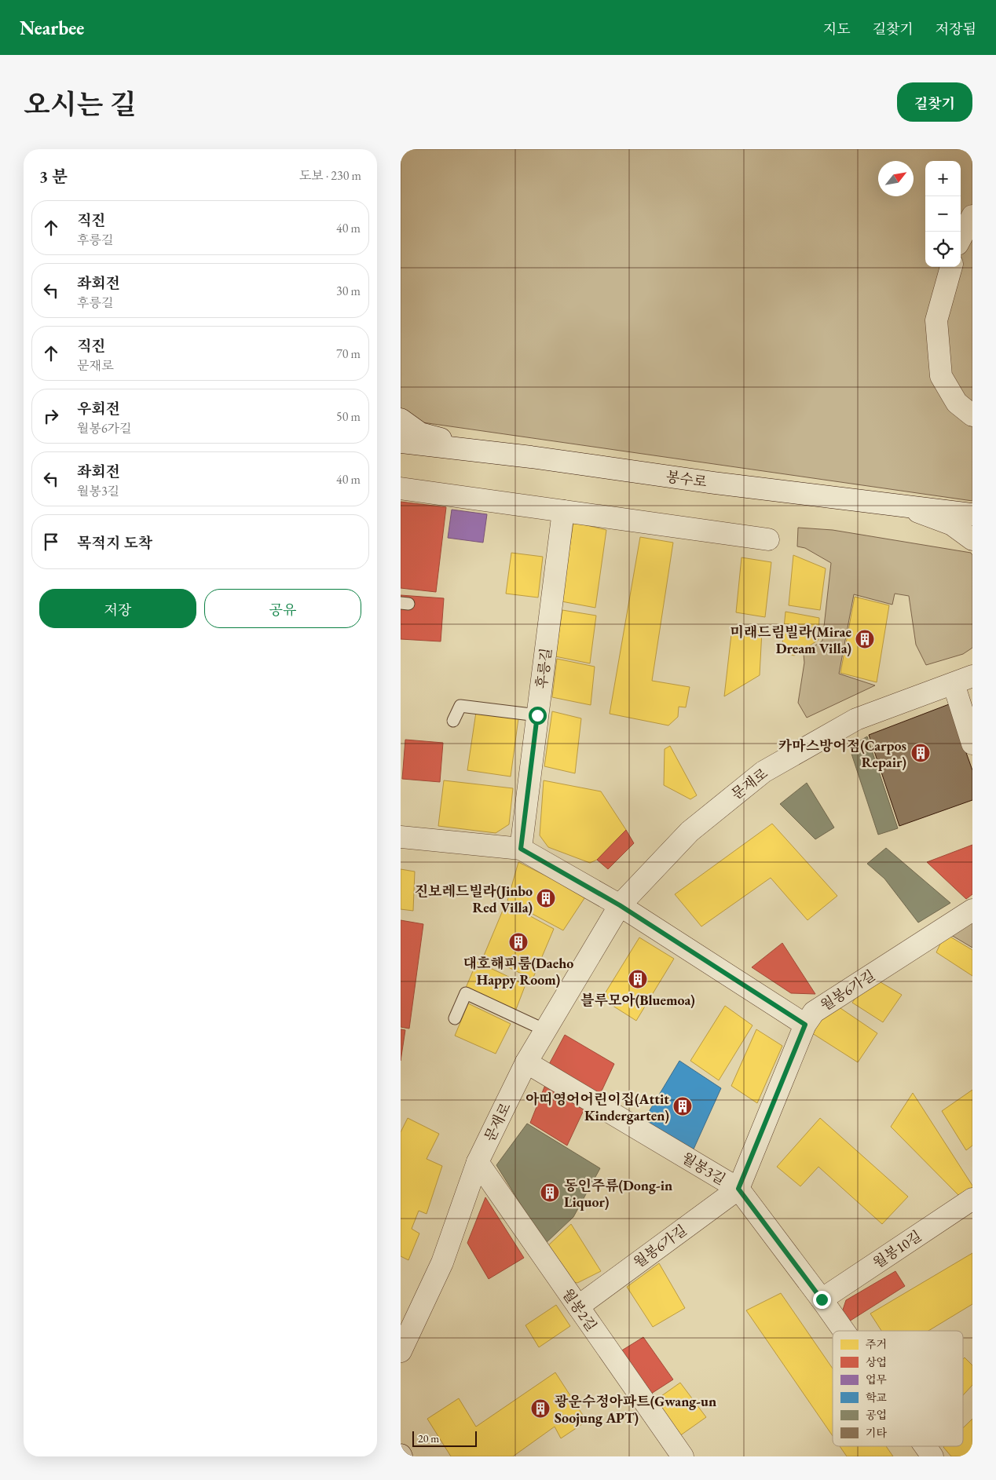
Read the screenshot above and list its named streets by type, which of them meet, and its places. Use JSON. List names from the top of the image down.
{
  "streets": {
    "street": [
      "봉수로",
      "후릉길",
      "문재로",
      "월봉6가길",
      "월봉3길",
      "월봉10길",
      "월봉2길"
    ]
  },
  "crossings": [
    ["문재로", "월봉3길"],
    ["문재로", "월봉2길"],
    ["월봉6가길", "월봉3길"],
    ["월봉6가길", "월봉2길"],
    ["월봉3길", "월봉10길"]
  ],
  "places": {
    "building": [
      "미래드림빌라(Mirae Dream Villa)",
      "카마스방어점(Carpos Repair)",
      "진보레드빌라(Jinbo Red Villa)",
      "대호해피룸(Daeho Happy Room)",
      "블루모아(Bluemoa)",
      "아띠영어어린이집(Attit Kindergarten)",
      "동인주류(Dong-in Liquor)",
      "광운수정아파트(Gwang-un Soojung APT)"
    ]
  },
  "legend": [
    "주거",
    "상업",
    "업무",
    "학교",
    "공업",
    "기타"
  ],
  "scale_bar": "20 m",
  "north": "top right",
  "page": {
    "header": "Nearbee",
    "nav": ["지도", "길찾기", "저장됨"],
    "title": "오시는 길",
    "buttons": [
      "길찾기",
      ["저장", "공유"]
    ],
    "heading": ["3 분", "도보 · 230 m"],
    "map_buttons": ["+", "−"],
    "list": [
      ["직진", "후릉길", "40 m"],
      ["좌회전", "후릉길", "30 m"],
      ["직진", "문재로", "70 m"],
      ["우회전", "월봉6가길", "50 m"],
      ["좌회전", "월봉3길", "40 m"],
      "목적지 도착"
    ],
    "scale": "20 m"
  }
}
